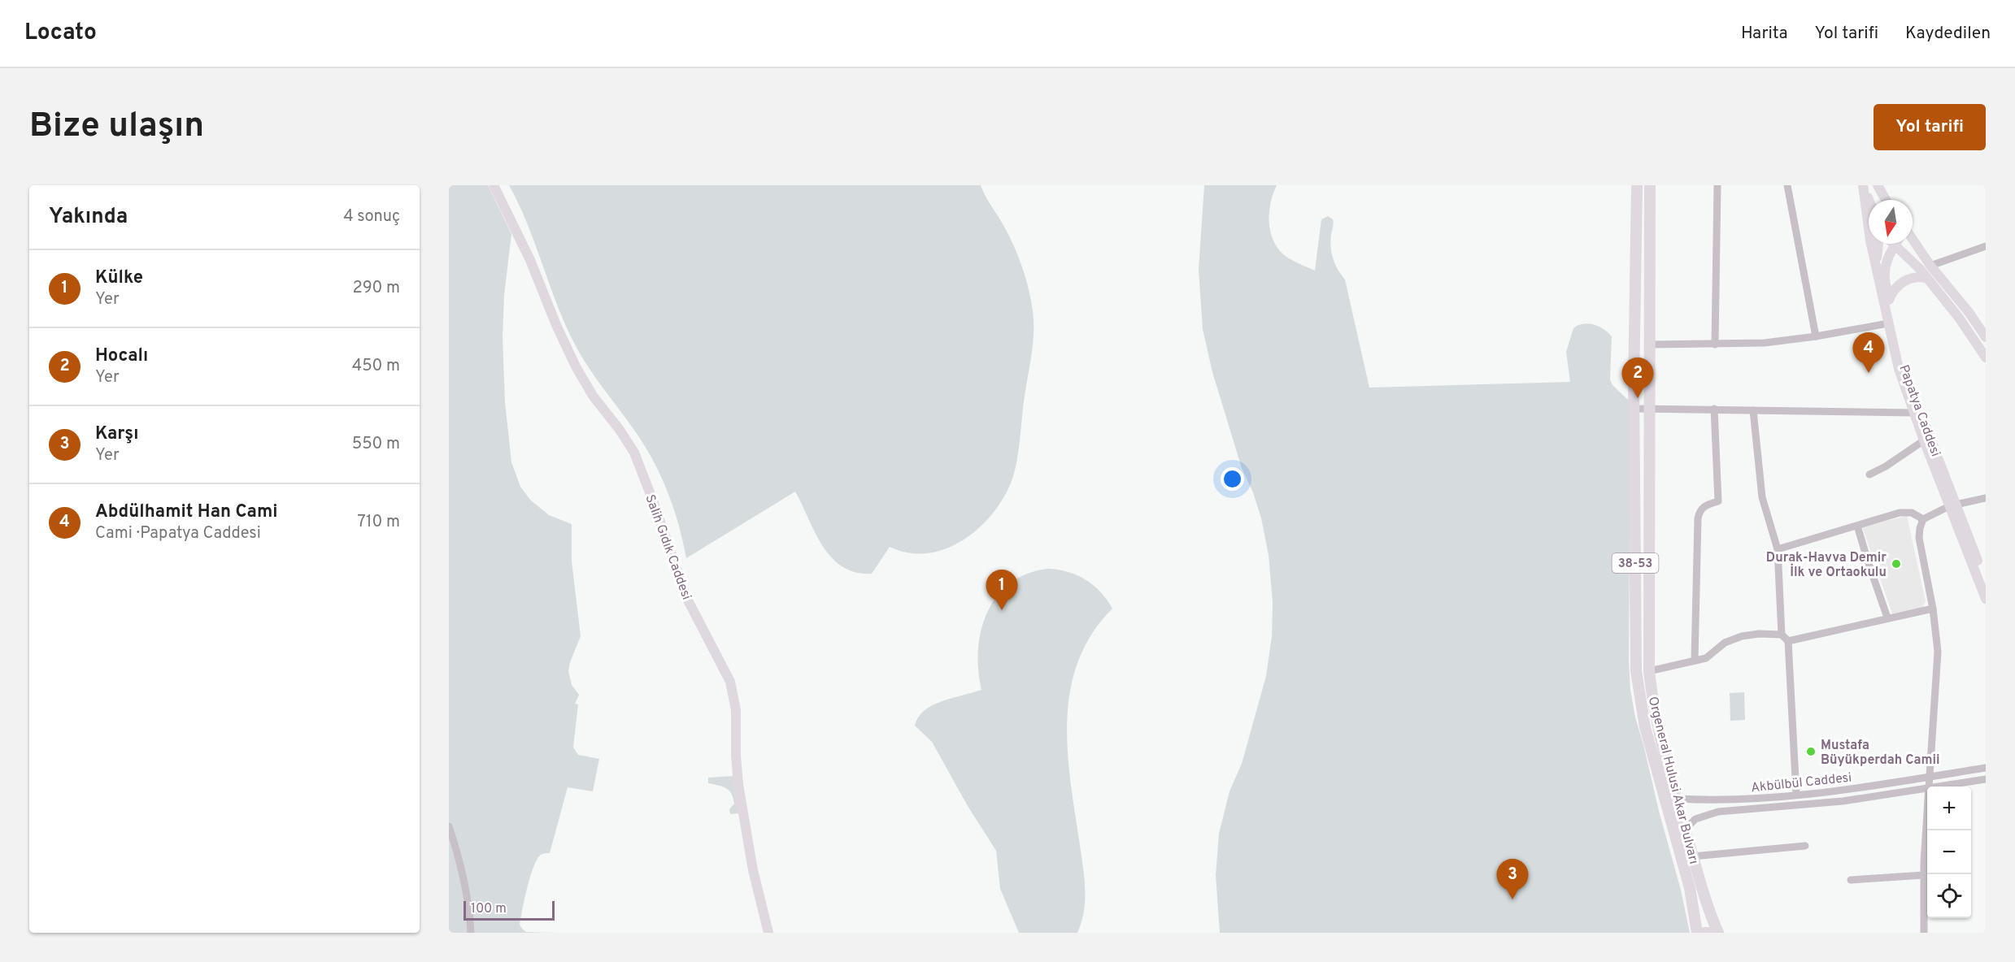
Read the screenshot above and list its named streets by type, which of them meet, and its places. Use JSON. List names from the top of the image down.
{
  "streets": {
    "main road": ["38-53", "Orgeneral Hulusi Akar Bulvarı"],
    "street": ["Papatya Caddesi", "Salih Gıdık Caddesi", "Akbülbül Caddesi"]
  },
  "crossings": [
    ["Orgeneral Hulusi Akar Bulvarı", "Akbülbül Caddesi"]
  ],
  "places": ["Durak-Havva Demir İlk ve Ortaokulu", "Mustafa Büyükperdah Camii"],
  "scale_bar": "100 m",
  "north": "bottom",
  "page": {
    "header": "Locato",
    "nav": ["Harita", "Yol tarifi", "Kaydedilen"],
    "buttons": "Yol tarifi",
    "title": "Bize ulaşın",
    "heading": ["Yakında", "4 sonuç"],
    "list": [
      {
        "mark": "1",
        "name": "Külke",
        "note": "Yer",
        "value": "290 m"
      },
      {
        "mark": "2",
        "name": "Hocalı",
        "note": "Yer",
        "value": "450 m"
      },
      {
        "mark": "3",
        "name": "Karşı",
        "note": "Yer",
        "value": "550 m"
      },
      {
        "mark": "4",
        "name": "Abdülhamit Han Cami",
        "note": "Cami · Papatya Caddesi",
        "value": "710 m"
      }
    ],
    "pins": [
      "4",
      "2",
      "1",
      "3"
    ],
    "map_buttons": ["+", "−"],
    "scale": "100 m"
  }
}
